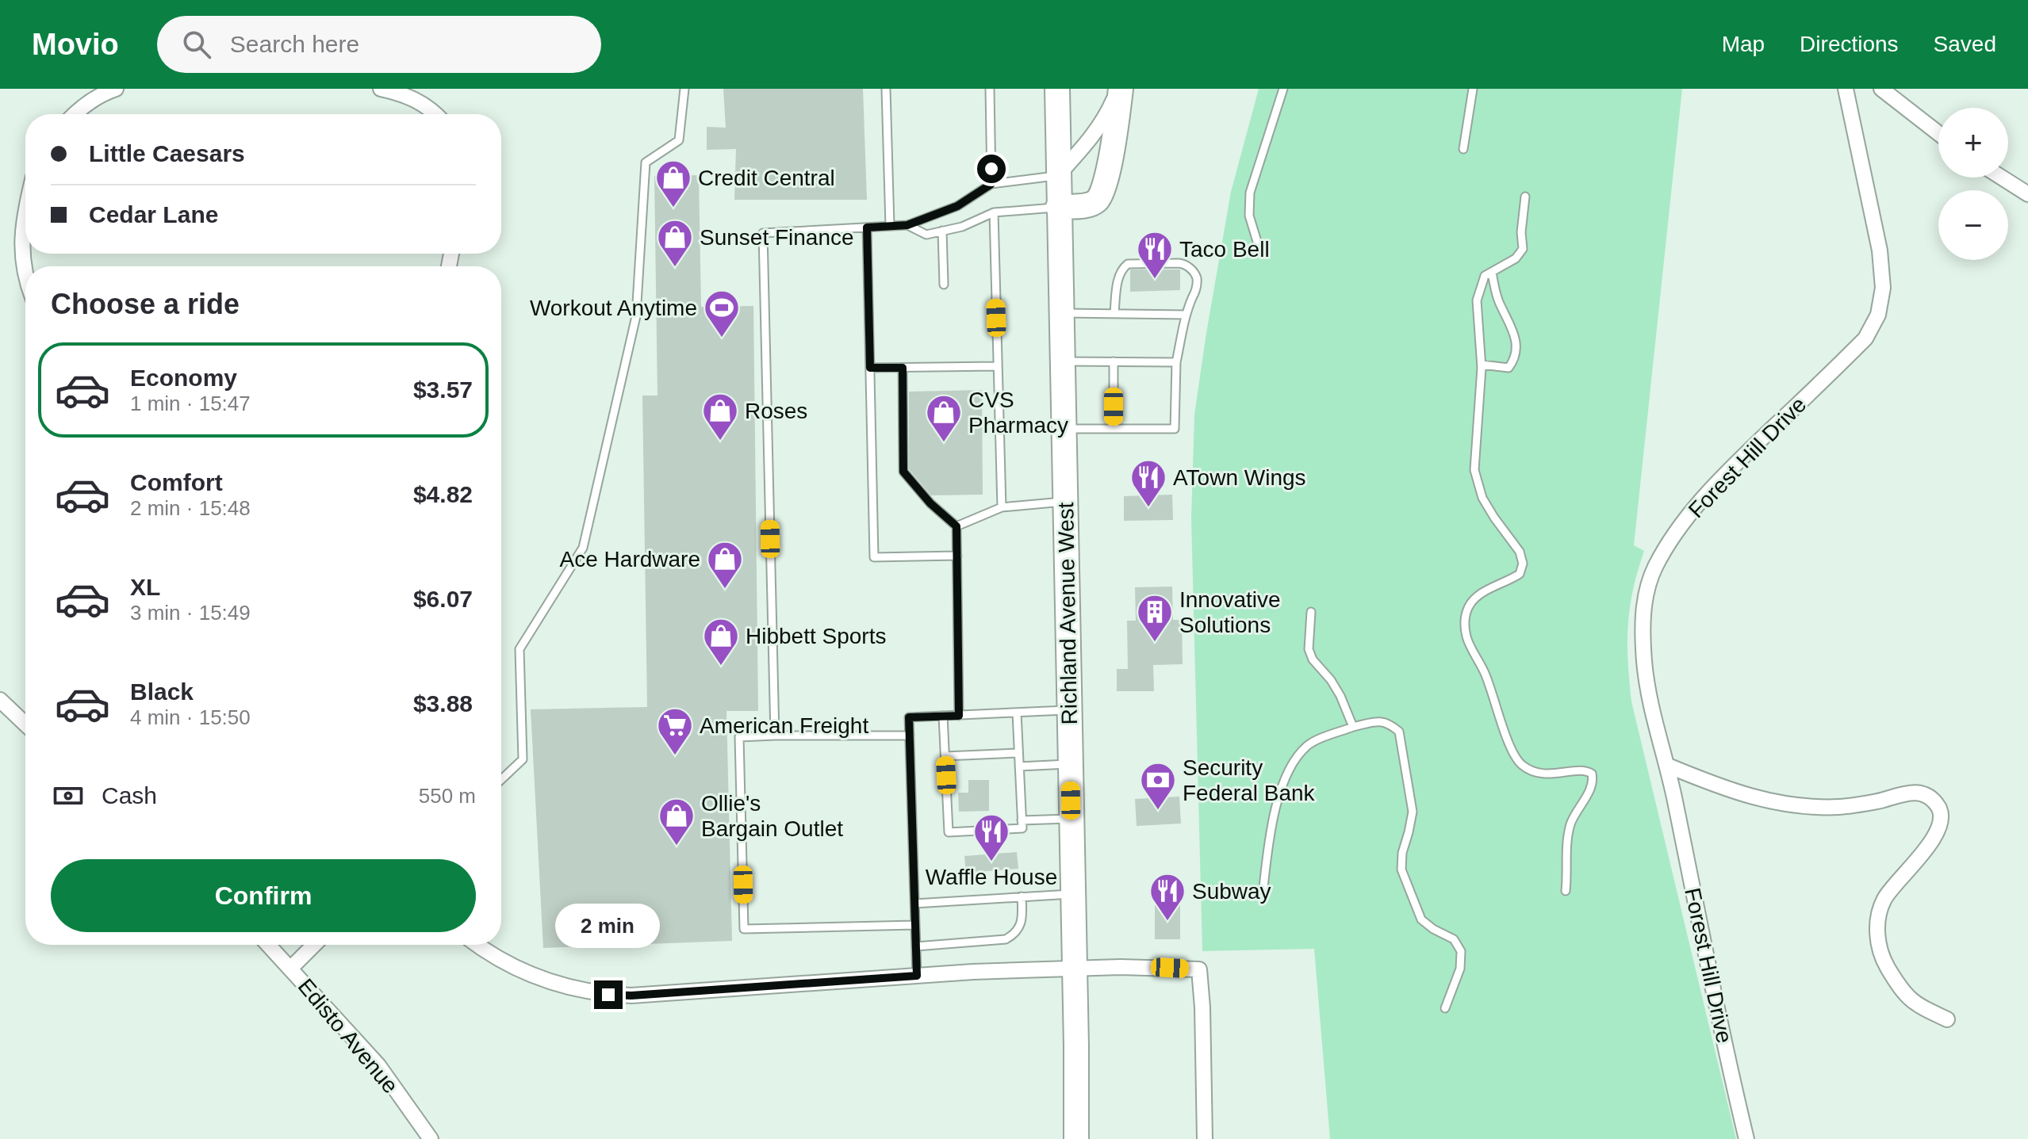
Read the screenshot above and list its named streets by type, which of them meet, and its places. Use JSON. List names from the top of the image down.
{
  "streets": {
    "main road": ["Richland Avenue West"],
    "street": ["Forest Hill Drive", "Edisto Avenue"]
  },
  "places": {
    "shop": [
      "Credit Central",
      "Sunset Finance",
      "Roses",
      "CVS Pharmacy",
      "Ace Hardware",
      "Hibbett Sports",
      "Ollie's Bargain Outlet"
    ],
    "restaurant": [
      "Taco Bell",
      "ATown Wings",
      "Waffle House",
      "Subway"
    ],
    "sports": ["Workout Anytime"],
    "building": ["Innovative Solutions"],
    "supermarket": ["American Freight"],
    "bank": ["Security Federal Bank"]
  },
  "page": {
    "header": "Movio",
    "search": "Search here",
    "nav": ["Map", "Directions", "Saved"],
    "map_buttons": ["+", "−"],
    "banner": ["Little Caesars", "Cedar Lane"],
    "heading": "Choose a ride",
    "list": [
      {
        "name": "Economy",
        "note": "1 min · 15:47",
        "value": "$3.57"
      },
      {
        "name": "Comfort",
        "note": "2 min · 15:48",
        "value": "$4.82"
      },
      {
        "name": "XL",
        "note": "3 min · 15:49",
        "value": "$6.07"
      },
      {
        "name": "Black",
        "note": "4 min · 15:50",
        "value": "$3.88"
      }
    ],
    "pay": ["Cash", "550 m"],
    "buttons": "Confirm",
    "bubble": "2 min"
  }
}
